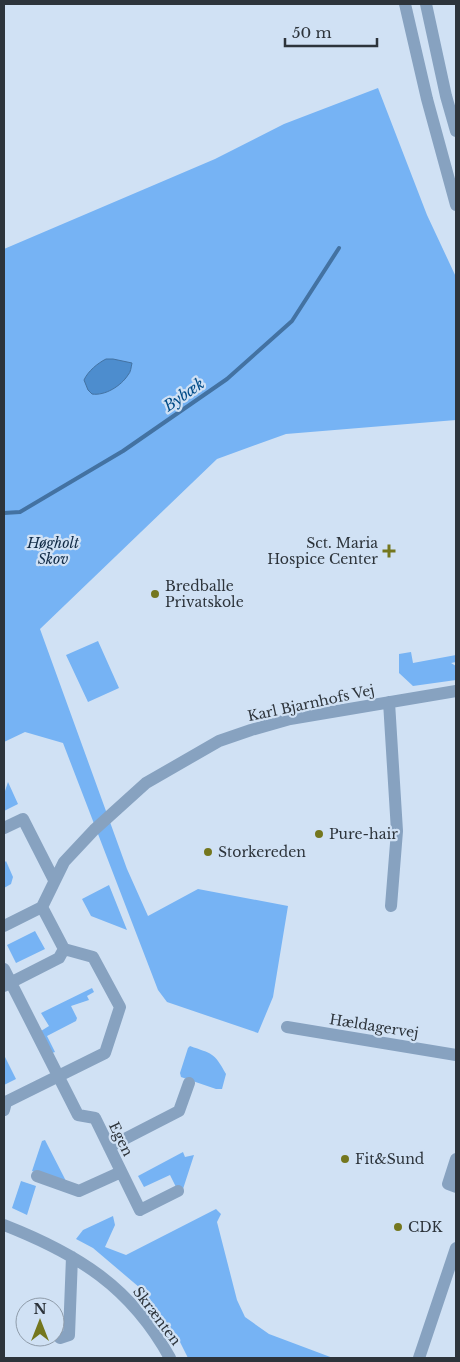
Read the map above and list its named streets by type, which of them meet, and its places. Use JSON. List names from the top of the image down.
{
  "streets": {
    "street": [
      "Karl Bjarnhofs Vej",
      "Hældagervej",
      "Egen",
      "Skrænten"
    ]
  },
  "water": ["Bybæk"],
  "parks": ["Høgholt Skov"],
  "places": {
    "health": ["Sct. Maria Hospice Center"],
    "other": [
      "Bredballe Privatskole",
      "Pure-hair",
      "Storkereden",
      "Fit&Sund",
      "CDK"
    ]
  },
  "scale_bar": "50 m",
  "north": "top"
}
